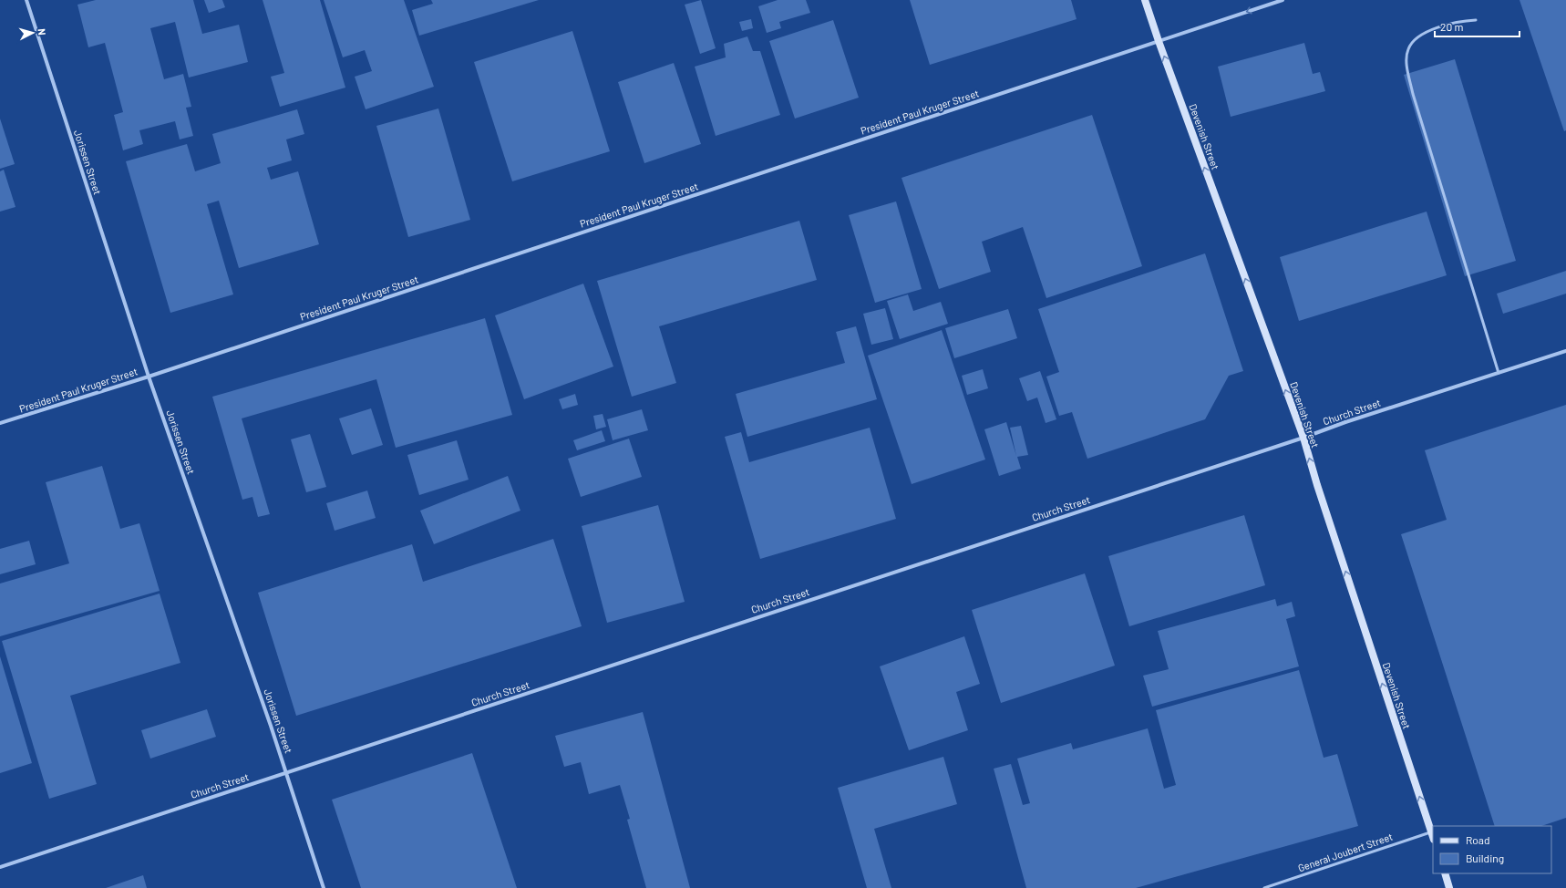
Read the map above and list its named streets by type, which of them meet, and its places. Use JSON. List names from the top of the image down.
{
  "streets": {
    "main road": ["Devenish Street"],
    "street": ["President Paul Kruger Street", "Jorissen Street", "Church Street"],
    "lane": ["General Joubert Street"]
  },
  "crossings": [
    ["President Paul Kruger Street", "Devenish Street"],
    ["President Paul Kruger Street", "Jorissen Street"],
    ["Devenish Street", "Church Street"],
    ["Devenish Street", "General Joubert Street"],
    ["Jorissen Street", "Church Street"]
  ],
  "one_way": ["Devenish Street"],
  "legend": ["Road", "Building"],
  "scale_bar": "20 m",
  "north": "right"
}
